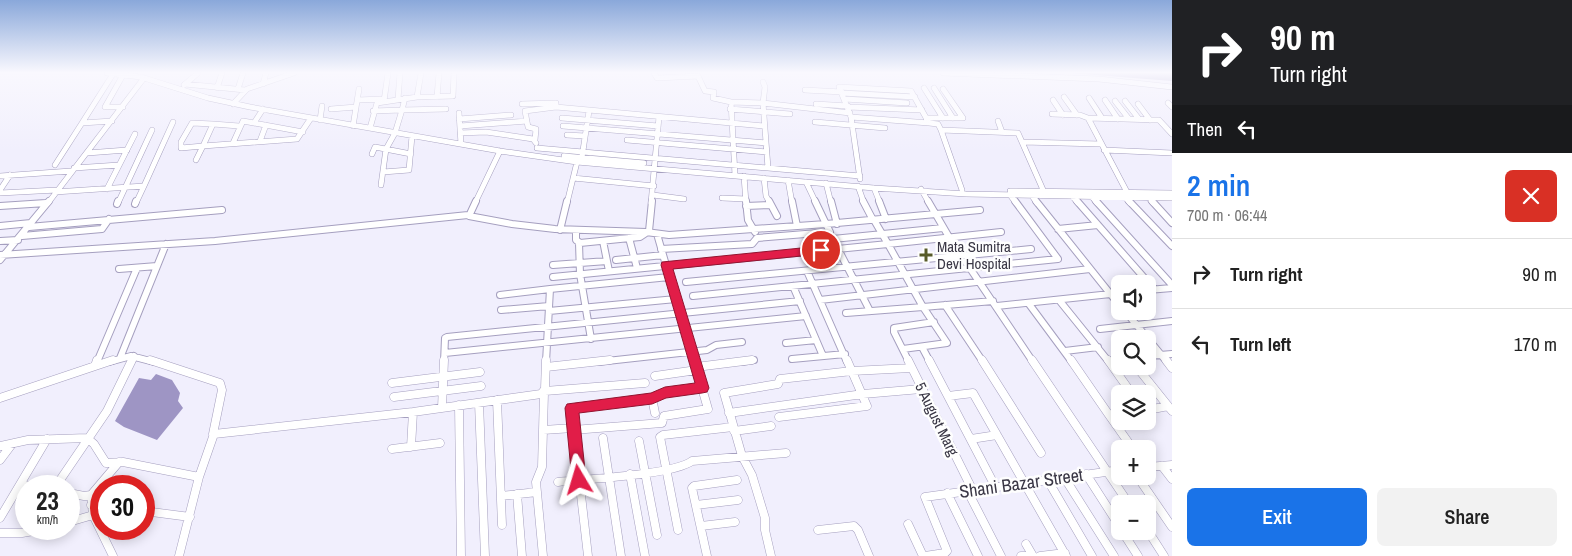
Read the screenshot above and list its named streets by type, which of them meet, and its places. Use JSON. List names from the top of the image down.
{
  "streets": {
    "street": ["5 August Marg", "Shani Bazar Street"]
  },
  "crossings": [
    ["5 August Marg", "Shani Bazar Street"]
  ],
  "places": {
    "health": ["Mata Sumitra Devi Hospital"]
  },
  "page": {
    "turn": ["90 m", "Turn right"],
    "then": "Then",
    "heading": ["2 min", "700 m · 06:44"],
    "list": [
      {
        "name": "Turn right",
        "value": "90 m"
      },
      {
        "name": "Turn left",
        "value": "170 m"
      }
    ],
    "map_buttons": ["+", "−"],
    "speed": "23 km/h",
    "limit": "30",
    "buttons": ["Exit", "Share"]
  }
}
